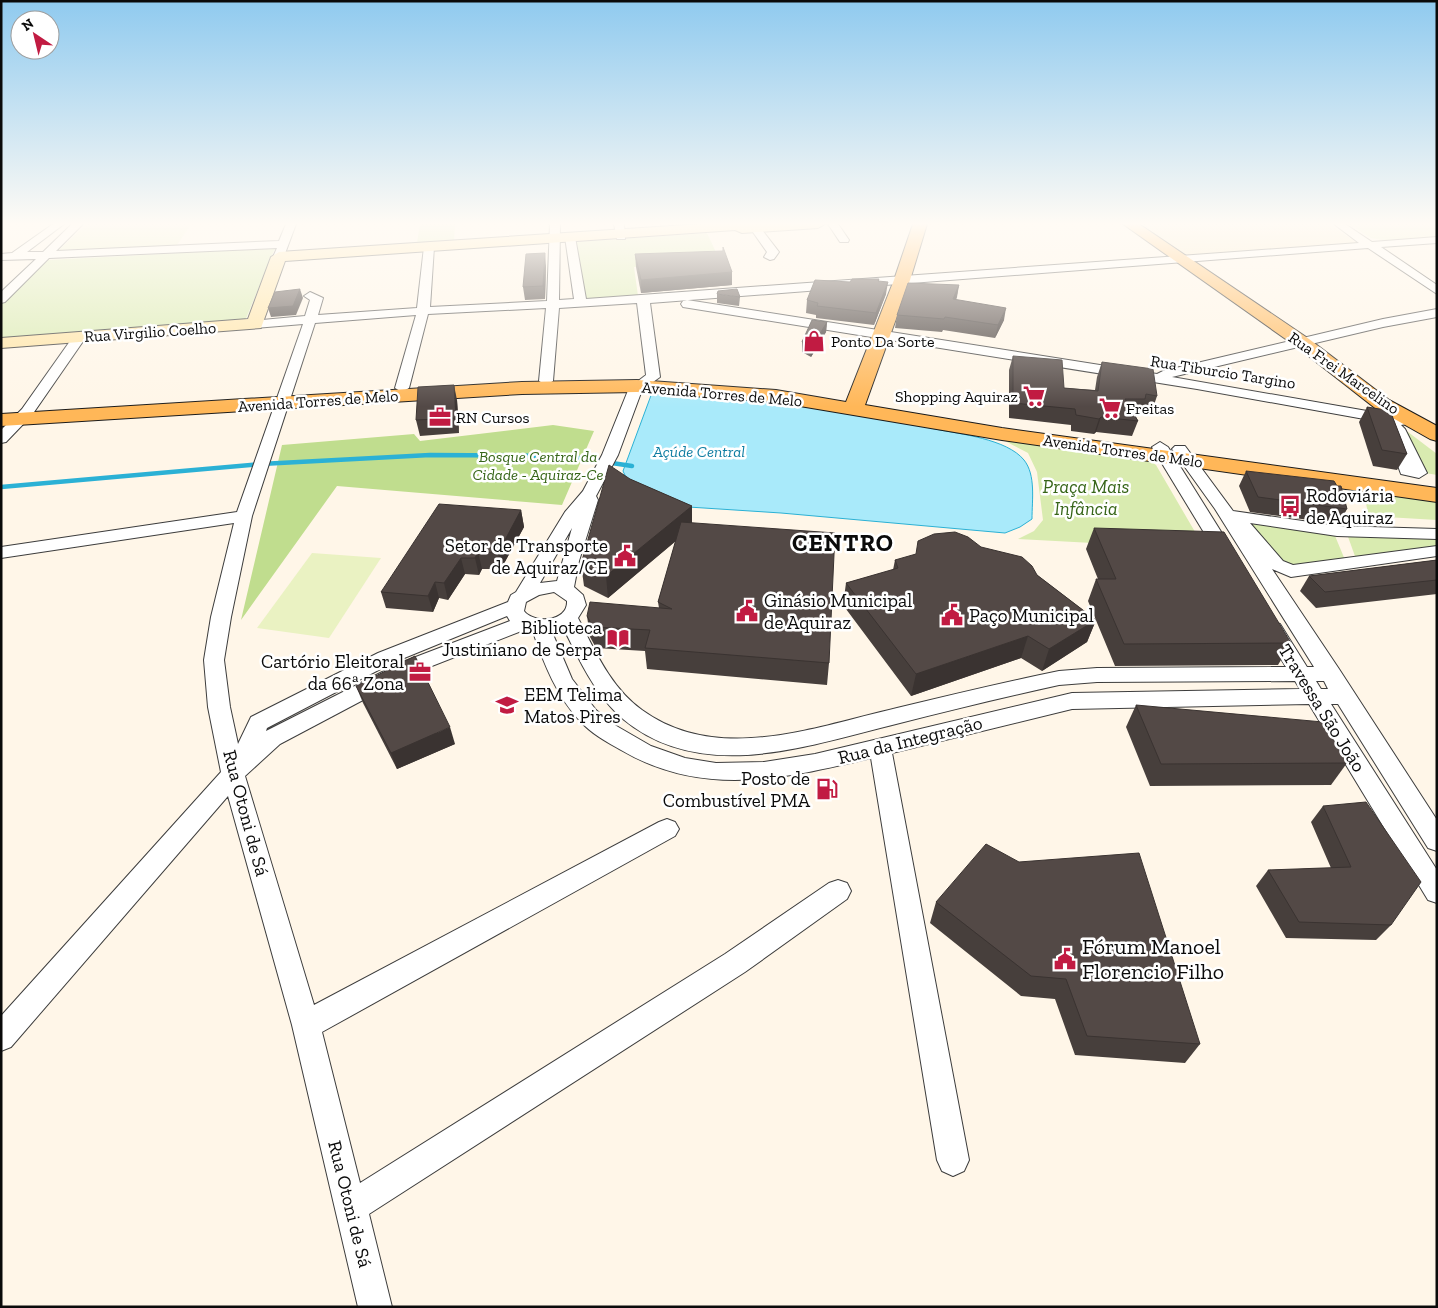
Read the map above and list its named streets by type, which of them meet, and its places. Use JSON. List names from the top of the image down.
{
  "streets": {
    "main road": ["Rua Frei Marcelino", "Avenida Torres de Melo"],
    "street": [
      "Rua Virgilio Coelho",
      "Rua Tiburcio Targino",
      "Travessa São João",
      "Rua da Integração",
      "Rua Otoni de Sá"
    ]
  },
  "crossings": [
    ["Rua Virgilio Coelho", "Rua Tiburcio Targino"],
    ["Rua Virgilio Coelho", "Rua Otoni de Sá"],
    ["Rua Tiburcio Targino", "Rua Frei Marcelino"],
    ["Avenida Torres de Melo", "Travessa São João"],
    ["Avenida Torres de Melo", "Rua Otoni de Sá"],
    ["Travessa São João", "Rua da Integração"]
  ],
  "districts": ["CENTRO"],
  "water": ["Açúde Central"],
  "parks": ["Bosque Central da Cidade - Aquiraz-Ce", "Praça Mais Infância"],
  "places": {
    "shop": ["Ponto Da Sorte"],
    "supermarket": ["Shopping Aquiraz", "Freitas"],
    "office": ["RN Cursos", "Cartório Eleitoral da 66ª Zona"],
    "bus stop": ["Rodoviária de Aquiraz"],
    "public building": [
      "Setor de Transporte de Aquiraz/CE",
      "Ginásio Municipal de Aquiraz",
      "Paço Municipal",
      "Fórum Manoel Florencio Filho"
    ],
    "library": ["Biblioteca Justiniano de Serpa"],
    "school or university": ["EEM Telima Matos Pires"],
    "fuel station": ["Posto de Combustível PMA"]
  },
  "north": "top left"
}
